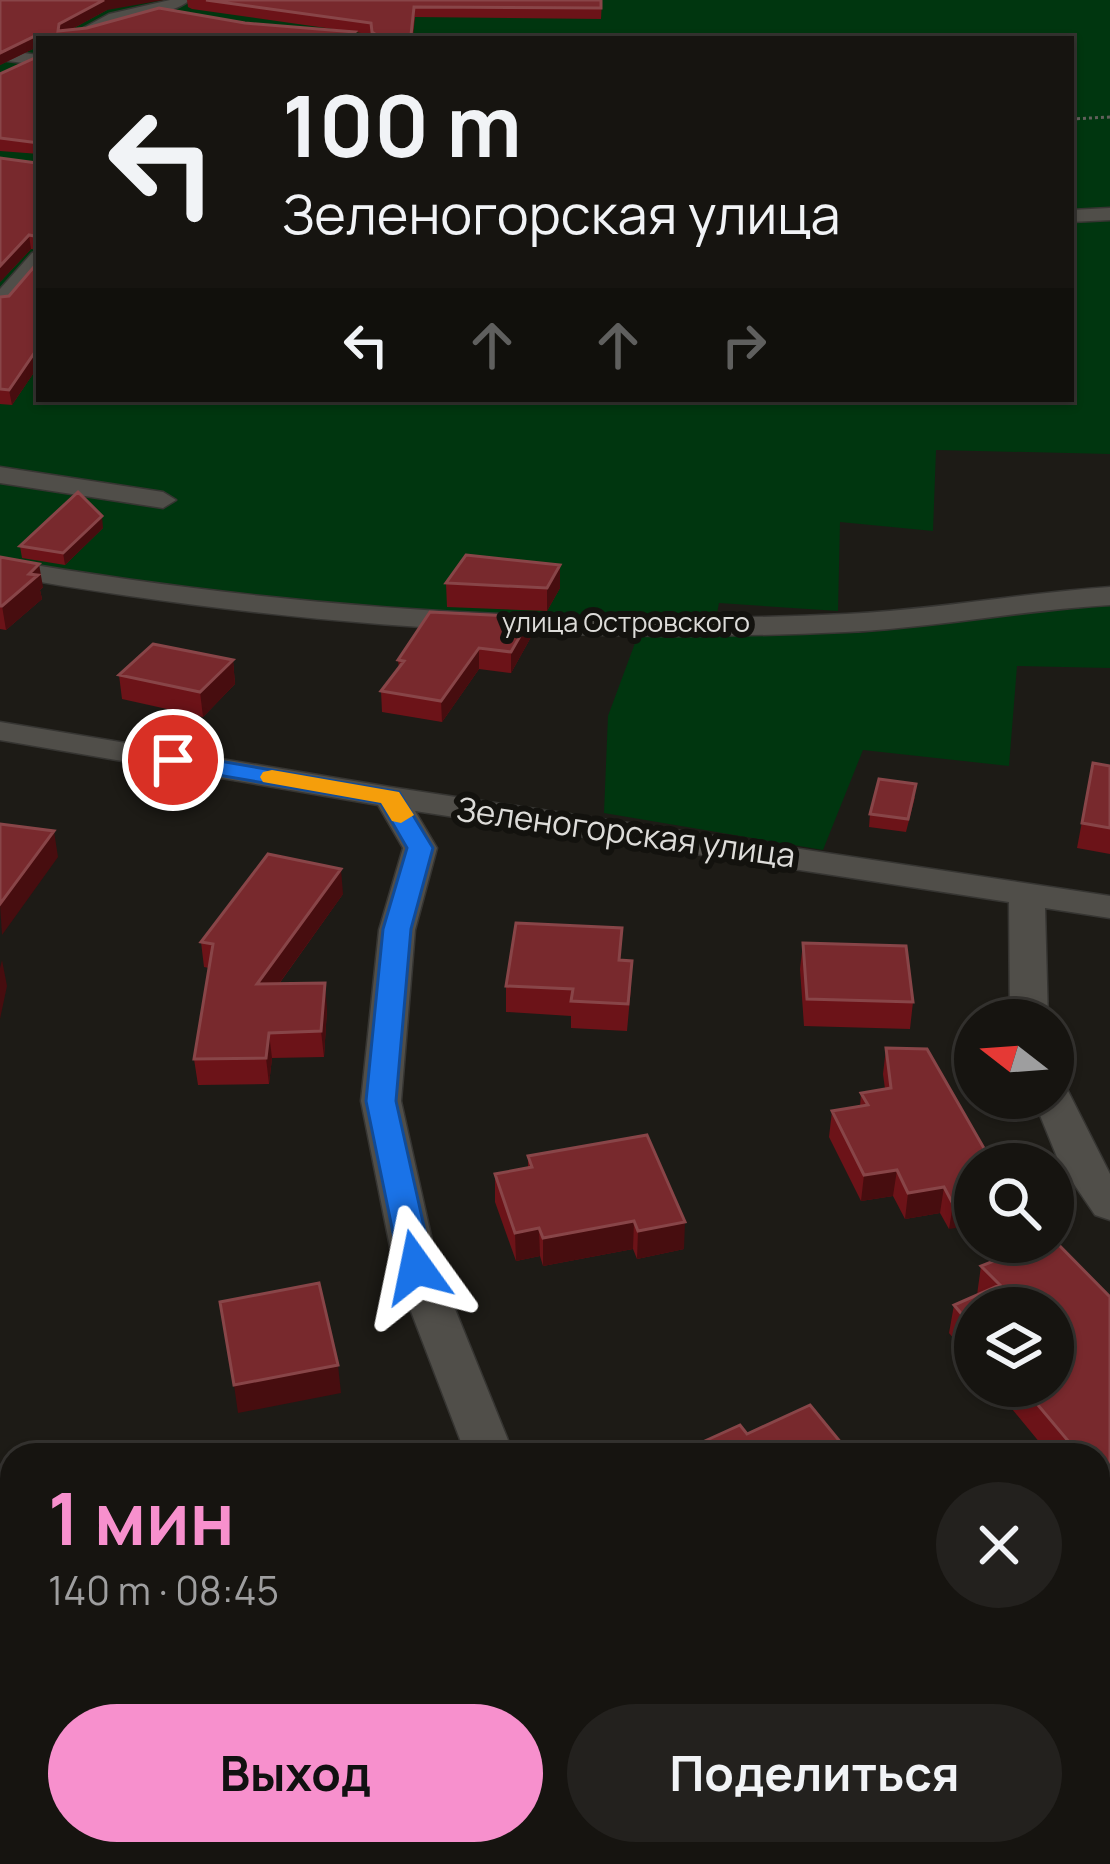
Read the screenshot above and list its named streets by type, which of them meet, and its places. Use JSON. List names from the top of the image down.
{
  "streets": {
    "street": ["улица Островского", "Зеленогорская улица"]
  },
  "north": "left",
  "page": {
    "turn": ["100 m", "Зеленогорская улица"],
    "heading": ["1 мин", "140 m · 08:45"],
    "buttons": ["Выход", "Поделиться"]
  }
}
